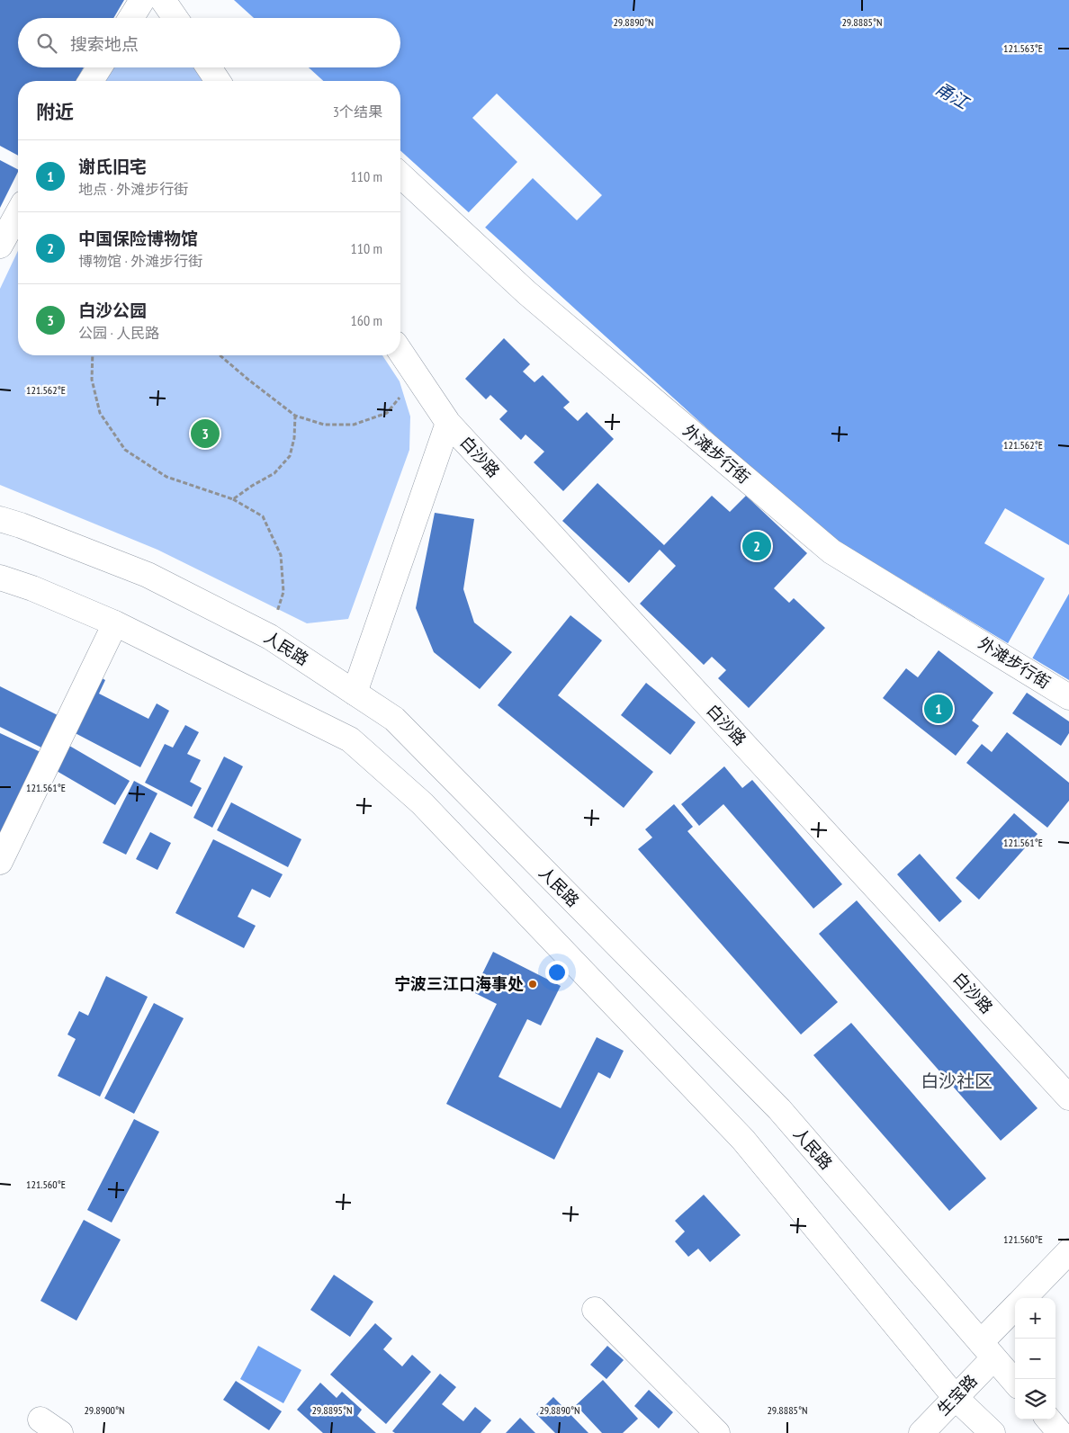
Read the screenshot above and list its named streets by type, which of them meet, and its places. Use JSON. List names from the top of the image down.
{
  "streets": {
    "main road": [
      "外滩步行街",
      "白沙路",
      "人民路",
      "生宝路"
    ]
  },
  "crossings": [
    ["人民路", "生宝路"]
  ],
  "districts": ["白沙社区"],
  "water": ["甬江"],
  "places": ["宁波三江口海事处"],
  "page": {
    "search": "搜索地点",
    "heading": ["附近", "3个结果"],
    "list": [
      {
        "mark": "1",
        "name": "谢氏旧宅",
        "note": "地点 · 外滩步行街",
        "value": "110 m"
      },
      {
        "mark": "2",
        "name": "中国保险博物馆",
        "note": "博物馆 · 外滩步行街",
        "value": "110 m"
      },
      {
        "mark": "3",
        "name": "白沙公园",
        "note": "公园 · 人民路",
        "value": "160 m"
      }
    ],
    "pins": ["3", "2", "1"],
    "map_buttons": ["+", "−"]
  },
  "coordinates": [
    "29.8890°N",
    "29.8885°N",
    "121.563°E",
    "121.562°E",
    "121.561°E",
    "121.560°E",
    "29.8900°N",
    "29.8895°N"
  ]
}
